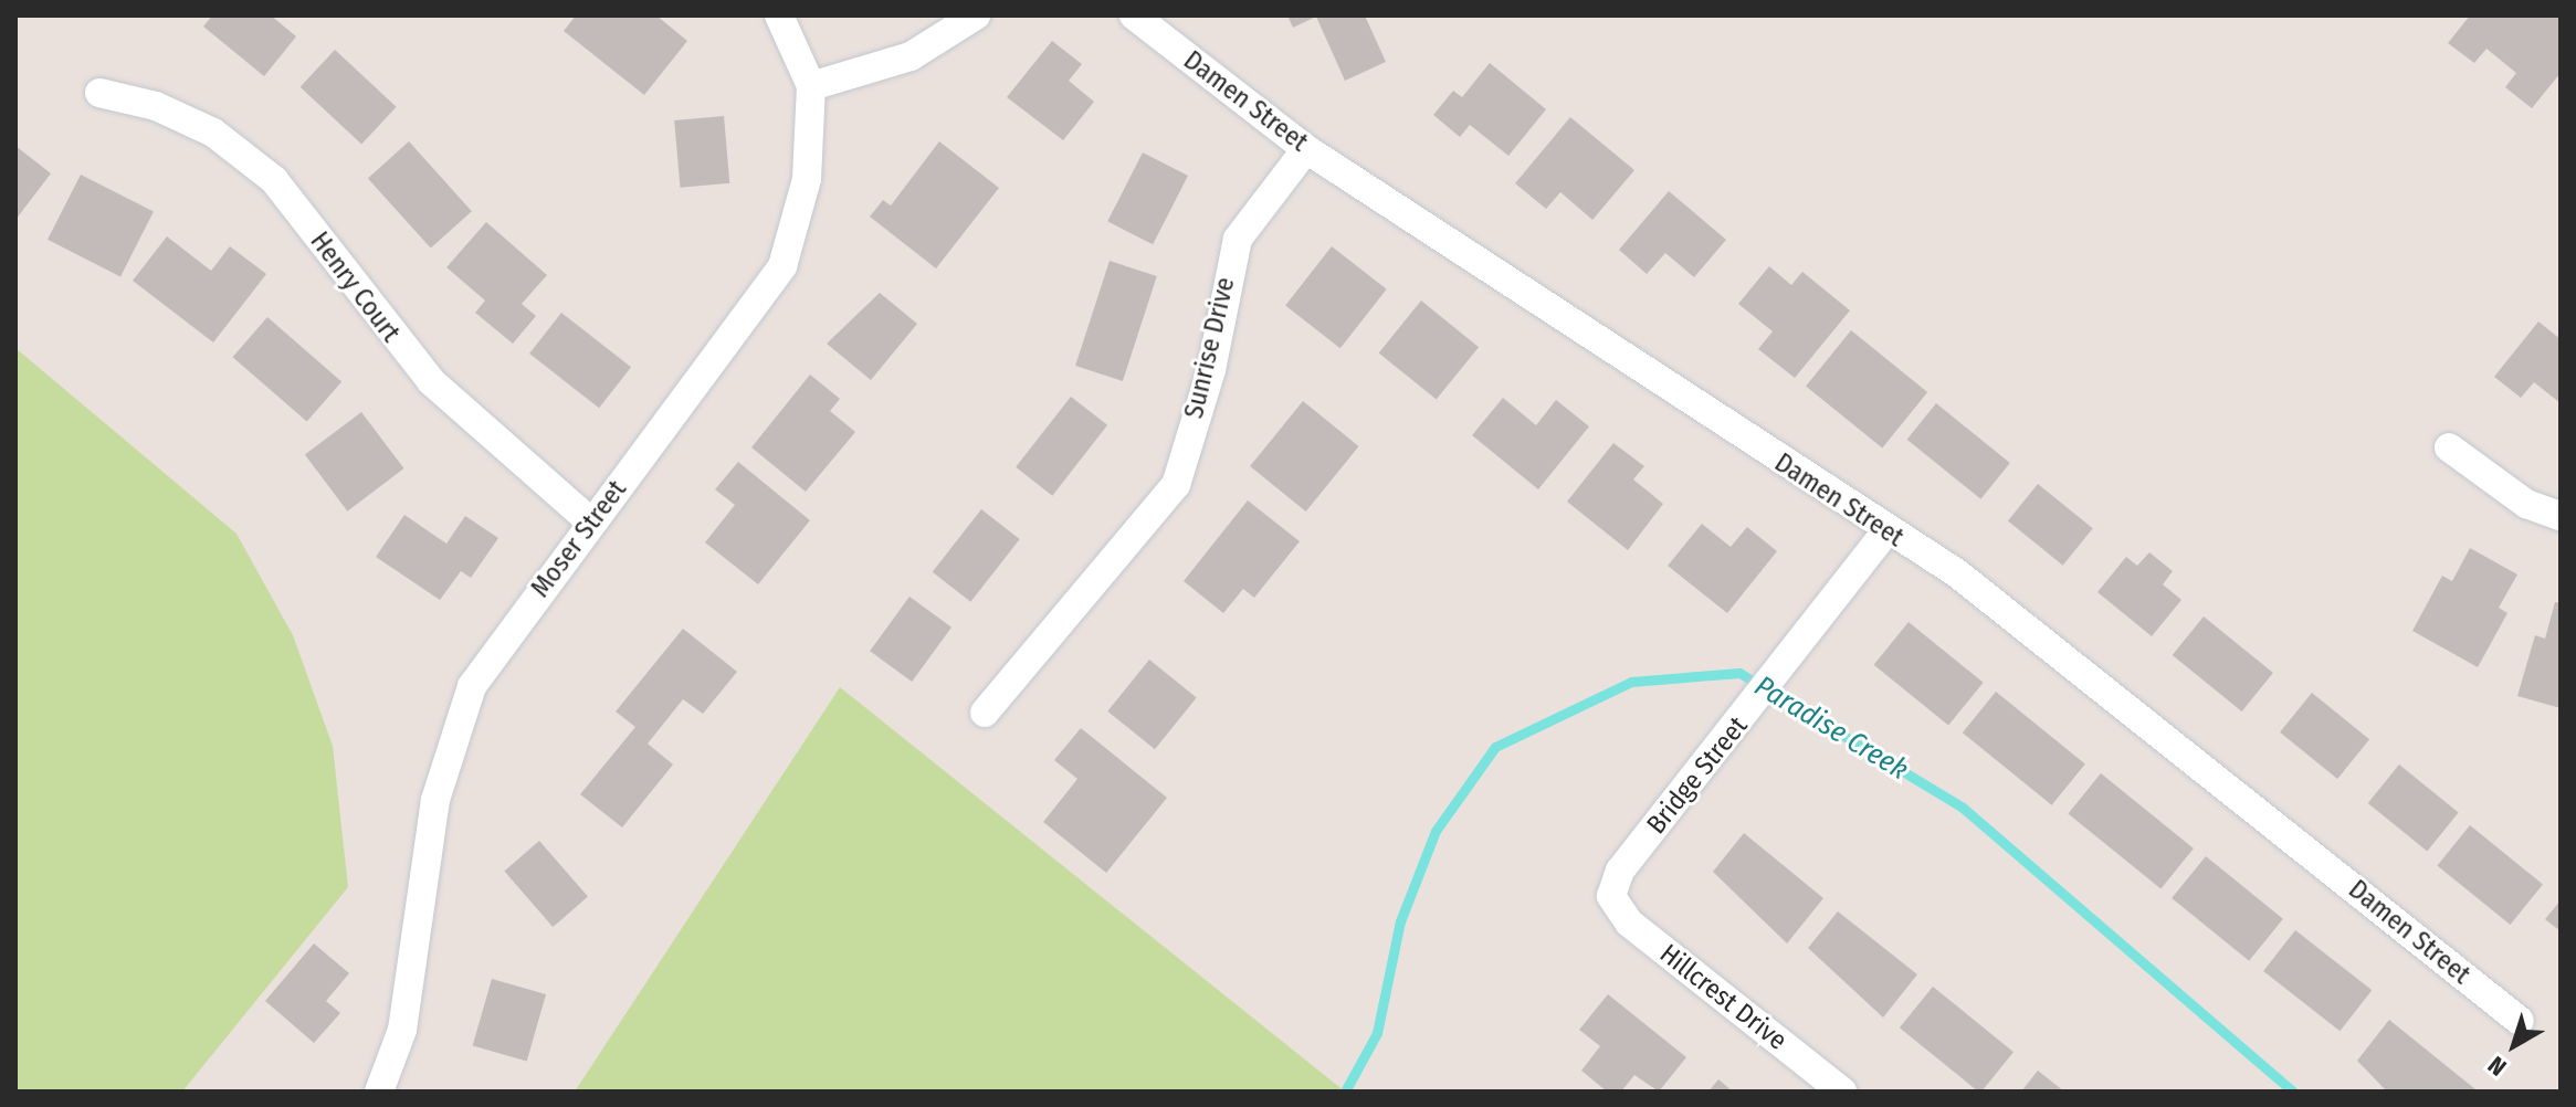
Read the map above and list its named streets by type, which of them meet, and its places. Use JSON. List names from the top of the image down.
{
  "streets": {
    "street": [
      "Damen Street",
      "Henry Court",
      "Sunrise Drive",
      "Moser Street",
      "Bridge Street",
      "Hillcrest Drive"
    ]
  },
  "crossings": [
    ["Damen Street", "Sunrise Drive"],
    ["Damen Street", "Bridge Street"],
    ["Henry Court", "Moser Street"],
    ["Bridge Street", "Hillcrest Drive"]
  ],
  "water": ["Paradise Creek"],
  "north": "bottom left"
}
